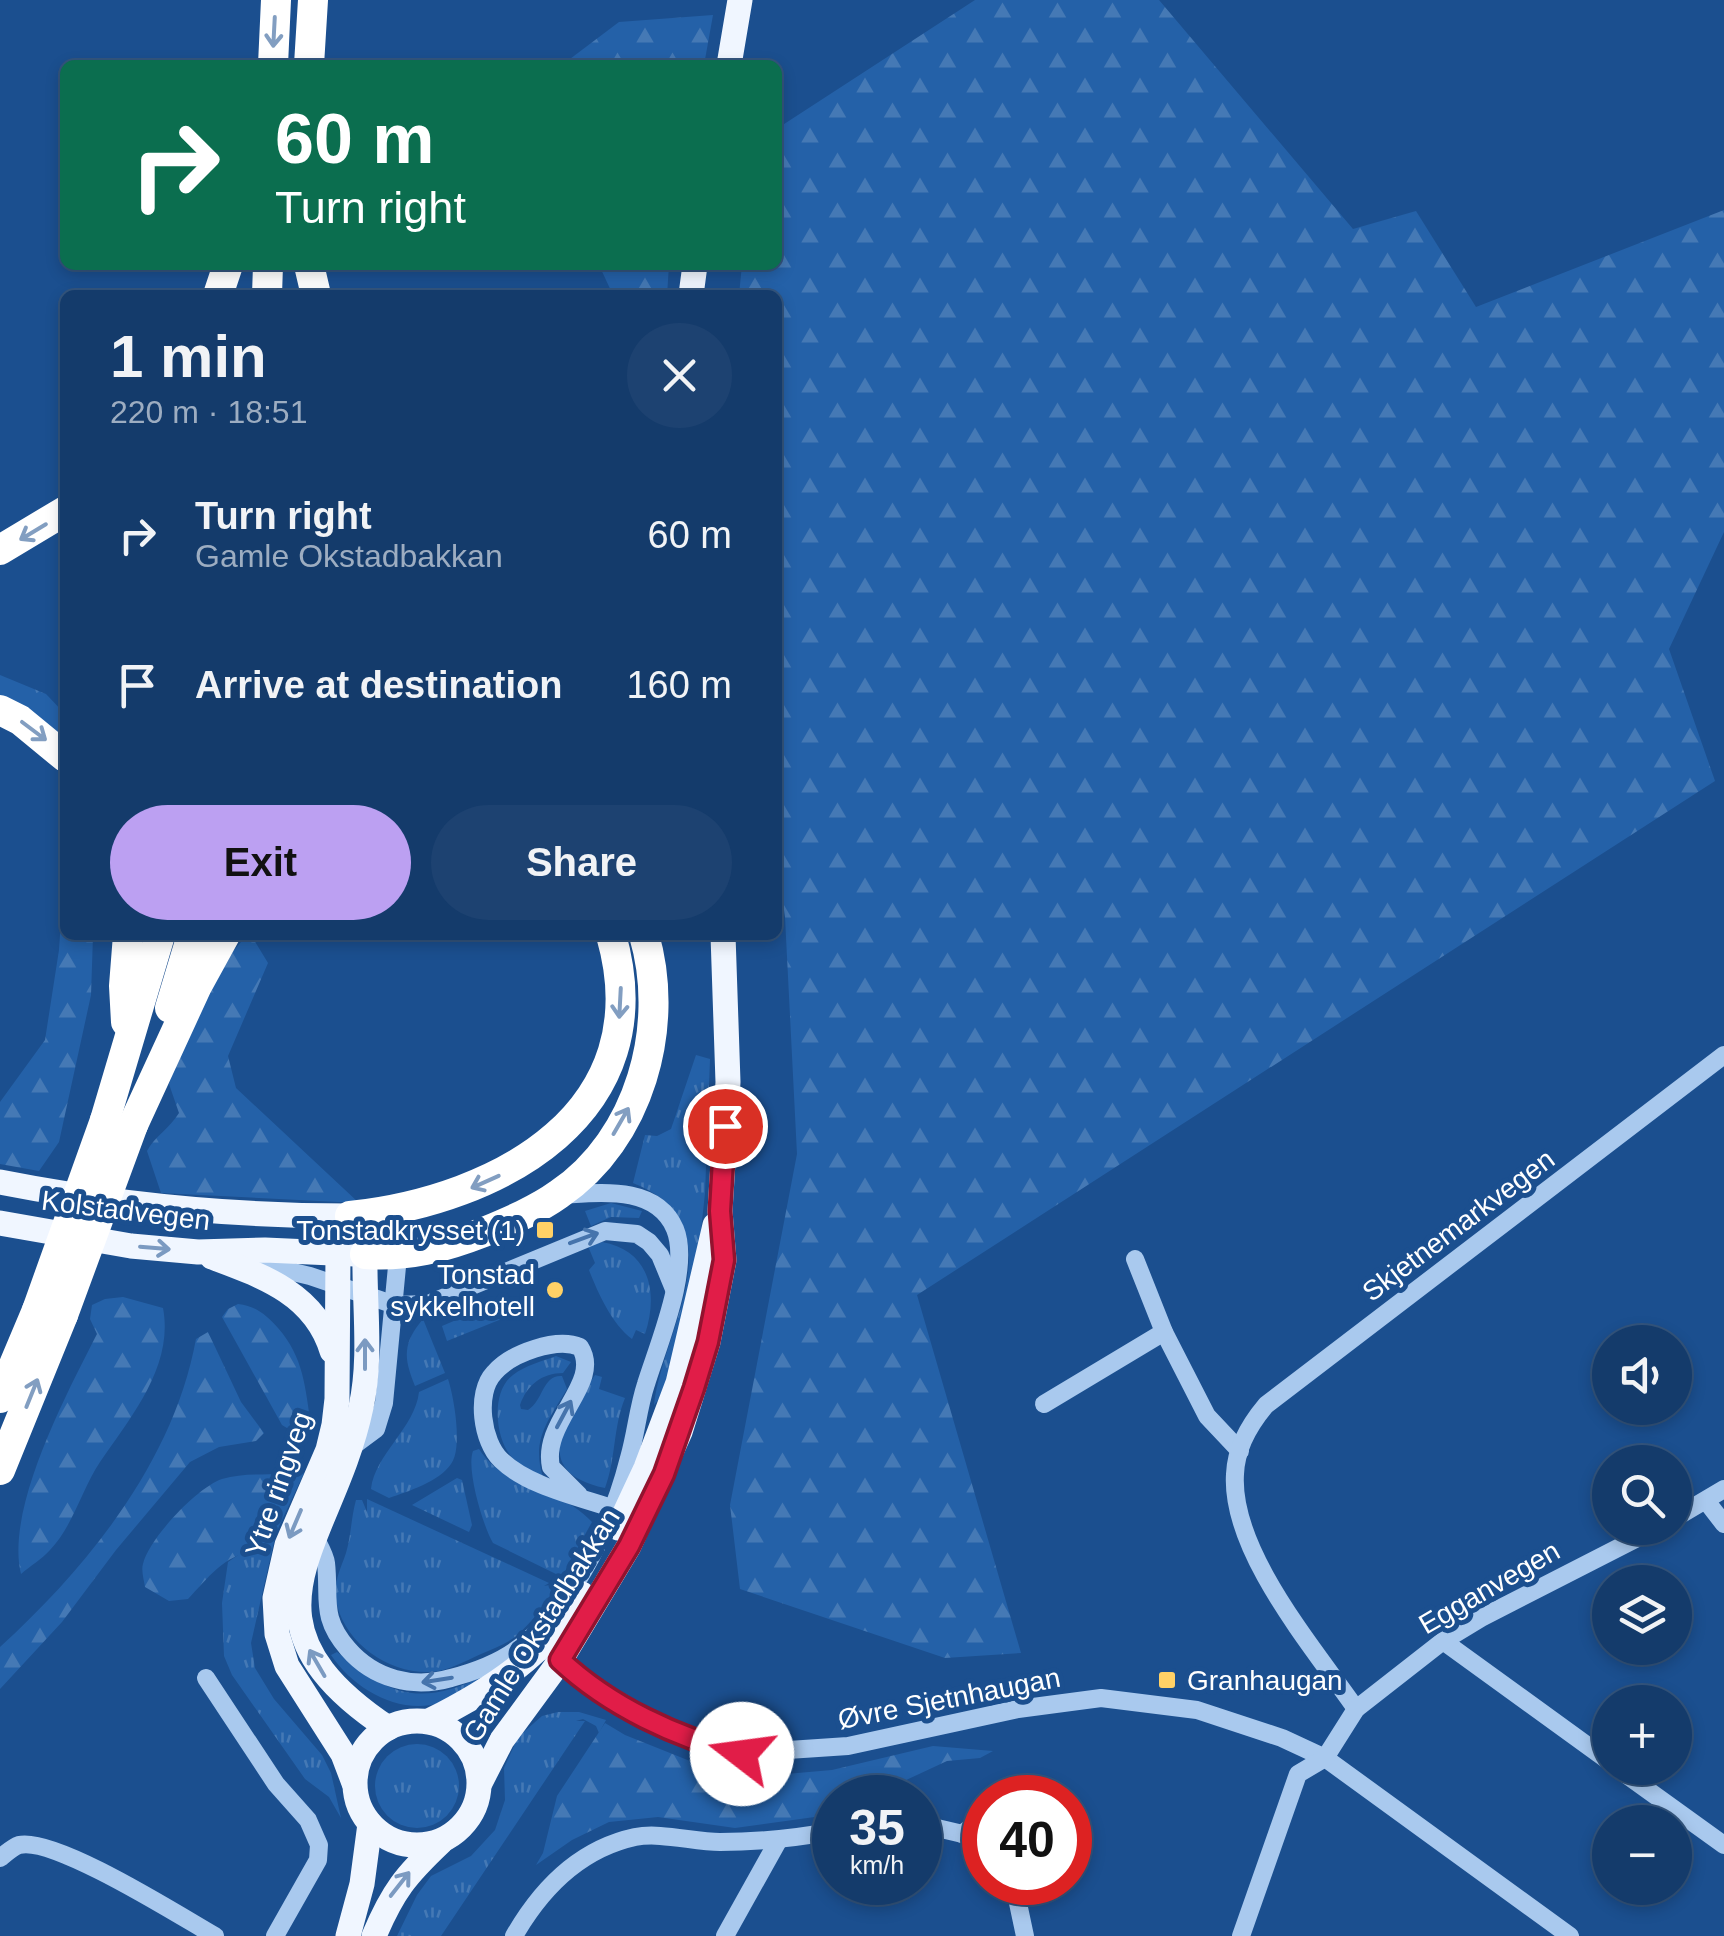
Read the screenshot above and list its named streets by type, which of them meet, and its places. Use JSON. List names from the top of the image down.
{
  "streets": {
    "main road": ["Kolstadvegen", "Ytre ringveg", "Gamle Okstadbakkan"],
    "street": ["Skjetnemarkvegen", "Egganvegen", "Øvre Sjetnhaugan"]
  },
  "crossings": [
    ["Kolstadvegen", "Ytre ringveg"],
    ["Skjetnemarkvegen", "Egganvegen"],
    ["Ytre ringveg", "Gamle Okstadbakkan"],
    ["Egganvegen", "Øvre Sjetnhaugan"],
    ["Gamle Okstadbakkan", "Øvre Sjetnhaugan"]
  ],
  "places": {
    "transit": ["Tonstadkrysset (1)", "Granhaugan"],
    "other": ["Tonstad sykkelhotell"]
  },
  "page": {
    "turn": ["60 m", "Turn right"],
    "heading": ["1 min", "220 m · 18:51"],
    "list": [
      {
        "name": "Turn right",
        "note": "Gamle Okstadbakkan",
        "value": "60 m"
      },
      {
        "name": "Arrive at destination",
        "value": "160 m"
      }
    ],
    "buttons": ["Exit", "Share"],
    "map_buttons": ["+", "−"],
    "speed": "35 km/h",
    "limit": "40"
  }
}
